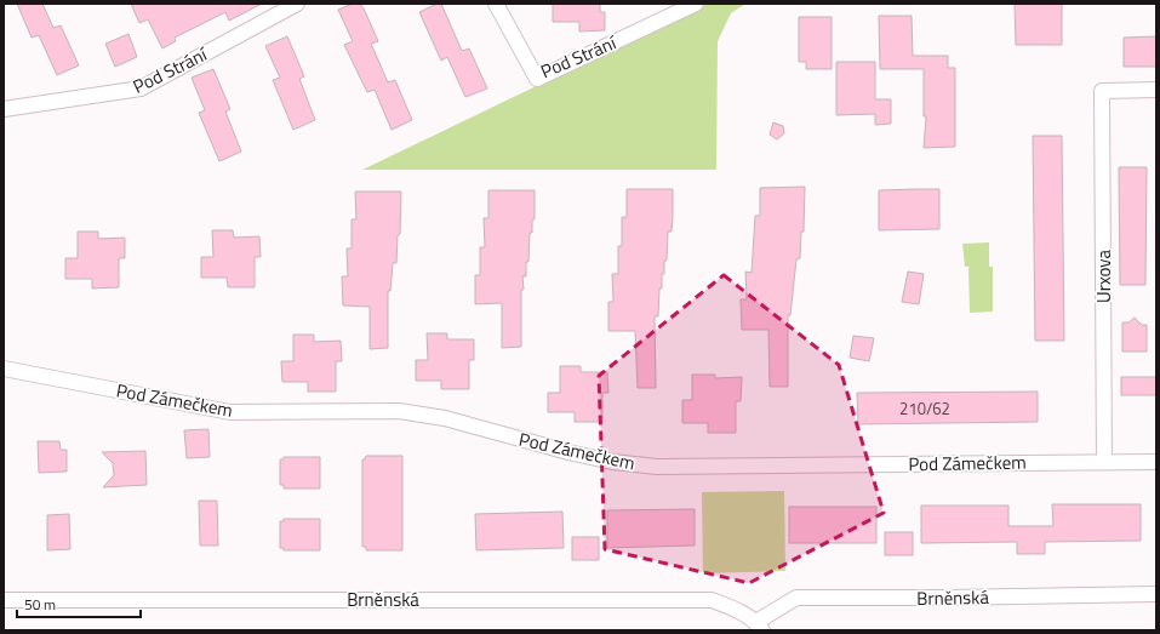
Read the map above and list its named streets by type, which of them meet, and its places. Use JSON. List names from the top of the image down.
{
  "streets": {
    "street": [
      "Pod Strání",
      "Urxova",
      "Pod Zámečkem",
      "Brněnská"
    ]
  },
  "crossings": [
    ["Urxova", "Pod Zámečkem"]
  ],
  "house_numbers": ["210/62"],
  "scale_bar": "50 m"
}
